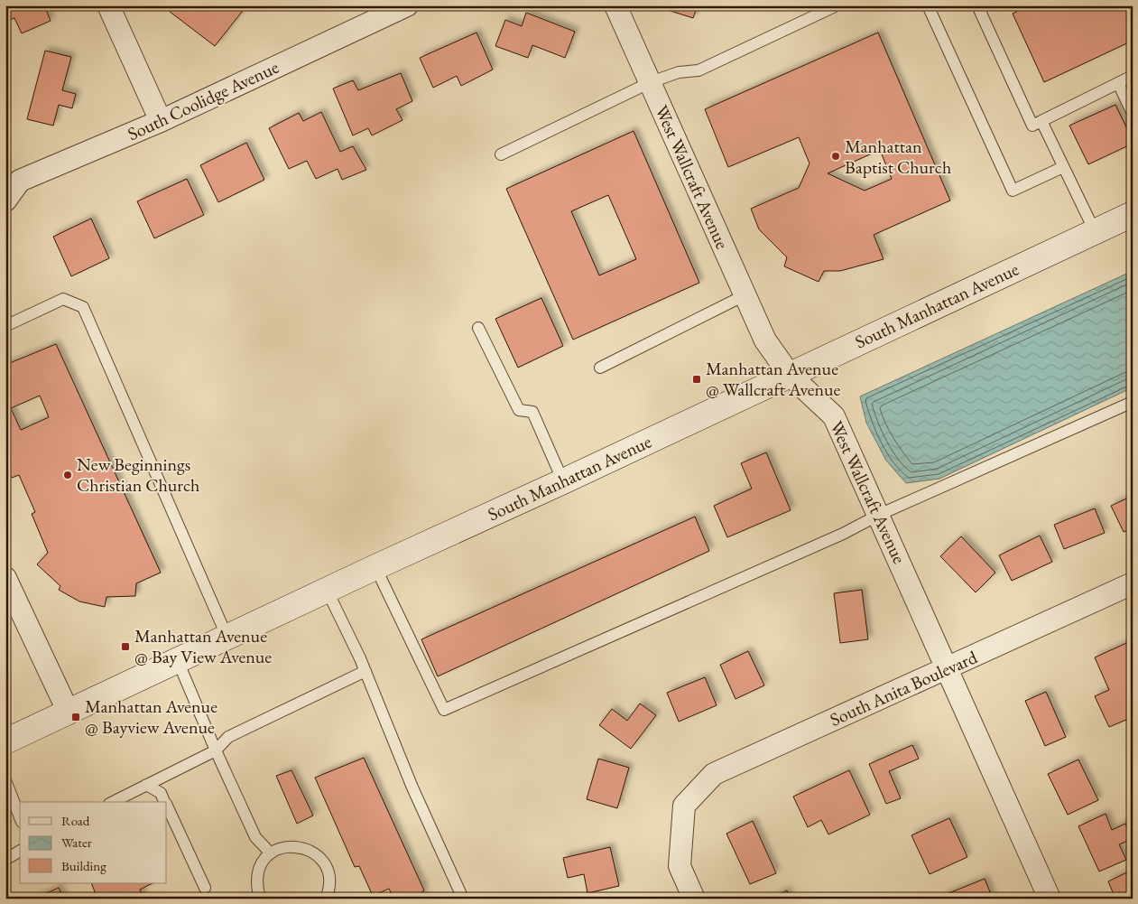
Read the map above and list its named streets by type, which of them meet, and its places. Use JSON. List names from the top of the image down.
{
  "streets": {
    "main road": ["South Manhattan Avenue"],
    "street": ["South Coolidge Avenue", "West Wallcraft Avenue", "South Anita Boulevard"]
  },
  "crossings": [
    ["West Wallcraft Avenue", "South Manhattan Avenue"],
    ["West Wallcraft Avenue", "South Anita Boulevard"]
  ],
  "places": {
    "other": ["Manhattan Baptist Church", "New Beginnings Christian Church"],
    "transit": ["Manhattan Avenue @ Wallcraft Avenue", "Manhattan Avenue @ Bay View Avenue", "Manhattan Avenue @ Bayview Avenue"]
  },
  "legend": ["Road", "Water", "Building"]
}
